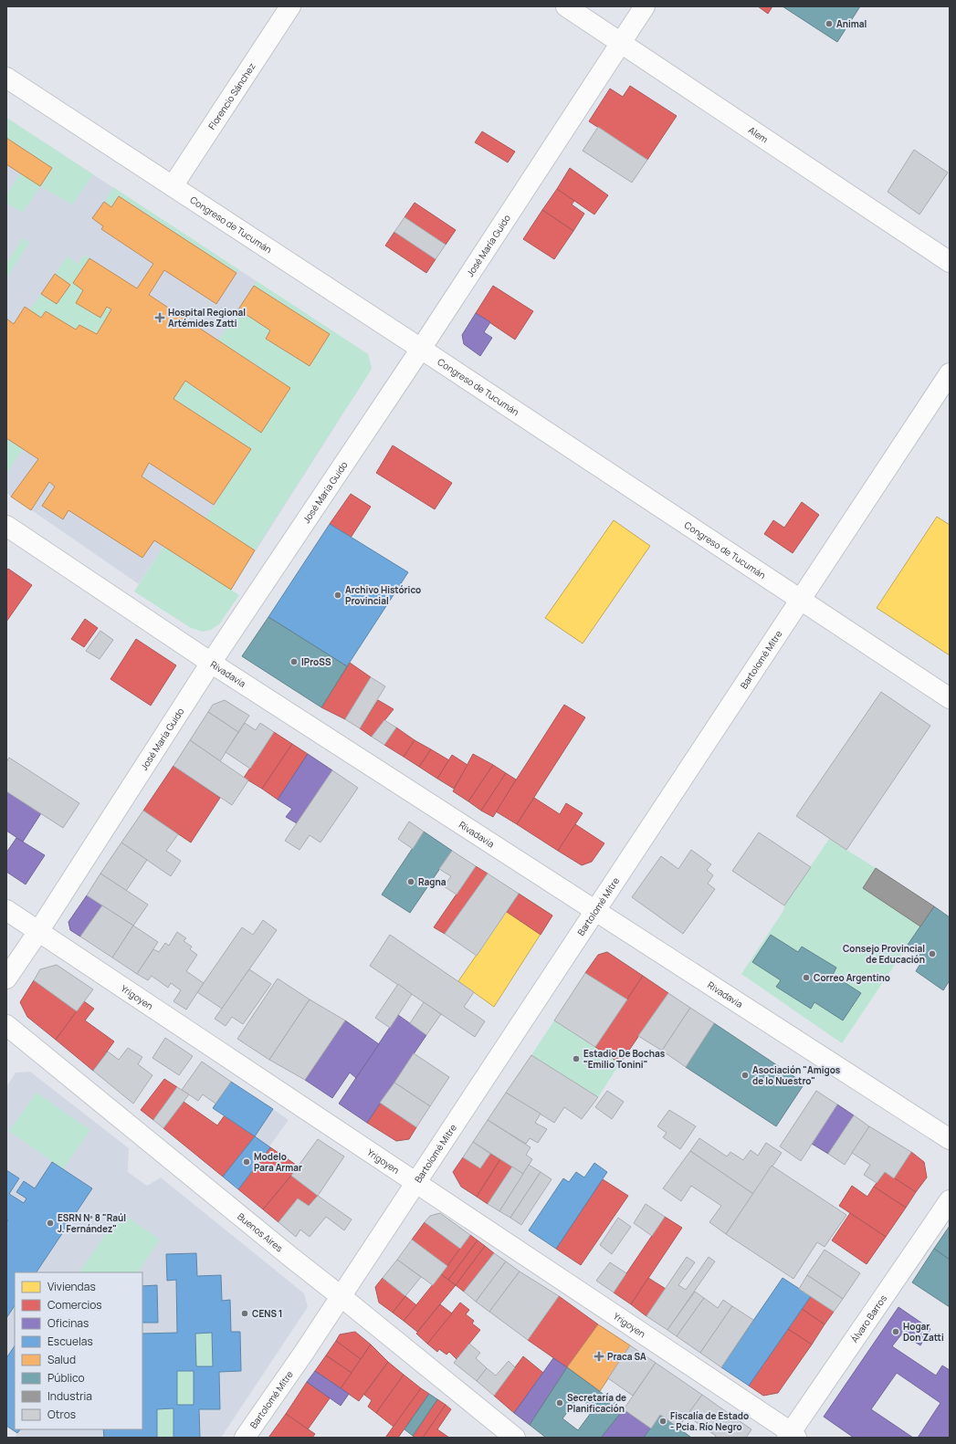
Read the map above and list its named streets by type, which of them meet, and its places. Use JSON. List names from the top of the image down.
{
  "streets": {
    "street": [
      "Florencio Sánchez",
      "Alem",
      "Congreso de Tucumán",
      "José María Guido",
      "Bartolomé Mitre",
      "Rivadavia",
      "Yrigoyen",
      "Buenos Aires",
      "Álvaro Barros"
    ]
  },
  "crossings": [
    ["Florencio Sánchez", "Congreso de Tucumán"],
    ["Alem", "José María Guido"],
    ["Congreso de Tucumán", "José María Guido"],
    ["Congreso de Tucumán", "Bartolomé Mitre"],
    ["José María Guido", "Rivadavia"],
    ["José María Guido", "Yrigoyen"],
    ["Bartolomé Mitre", "Rivadavia"],
    ["Bartolomé Mitre", "Yrigoyen"],
    ["Bartolomé Mitre", "Buenos Aires"],
    ["Yrigoyen", "Álvaro Barros"]
  ],
  "places": {
    "other": [
      "Animal",
      "Archivo Histórico Provincial",
      "IProSS",
      "Ragna",
      "Consejo Provincial de Educación",
      "Correo Argentino",
      "Estadio De Bochas \"Emilio Tonini\"",
      "Asociación \"Amigos de lo Nuestro\"",
      "Modelo Para Armar",
      "ESRN Nº 8 \"Raúl J. Fernández\"",
      "CENS 1",
      "Hogar Don Zatti",
      "Secretaría de Planificación",
      "Fiscalía de Estado - Pcia. Río Negro"
    ],
    "health": ["Hospital Regional Artémides Zatti", "Praca SA"]
  },
  "legend": [
    "Viviendas",
    "Comercios",
    "Oficinas",
    "Escuelas",
    "Salud",
    "Público",
    "Industria",
    "Otros"
  ]
}
